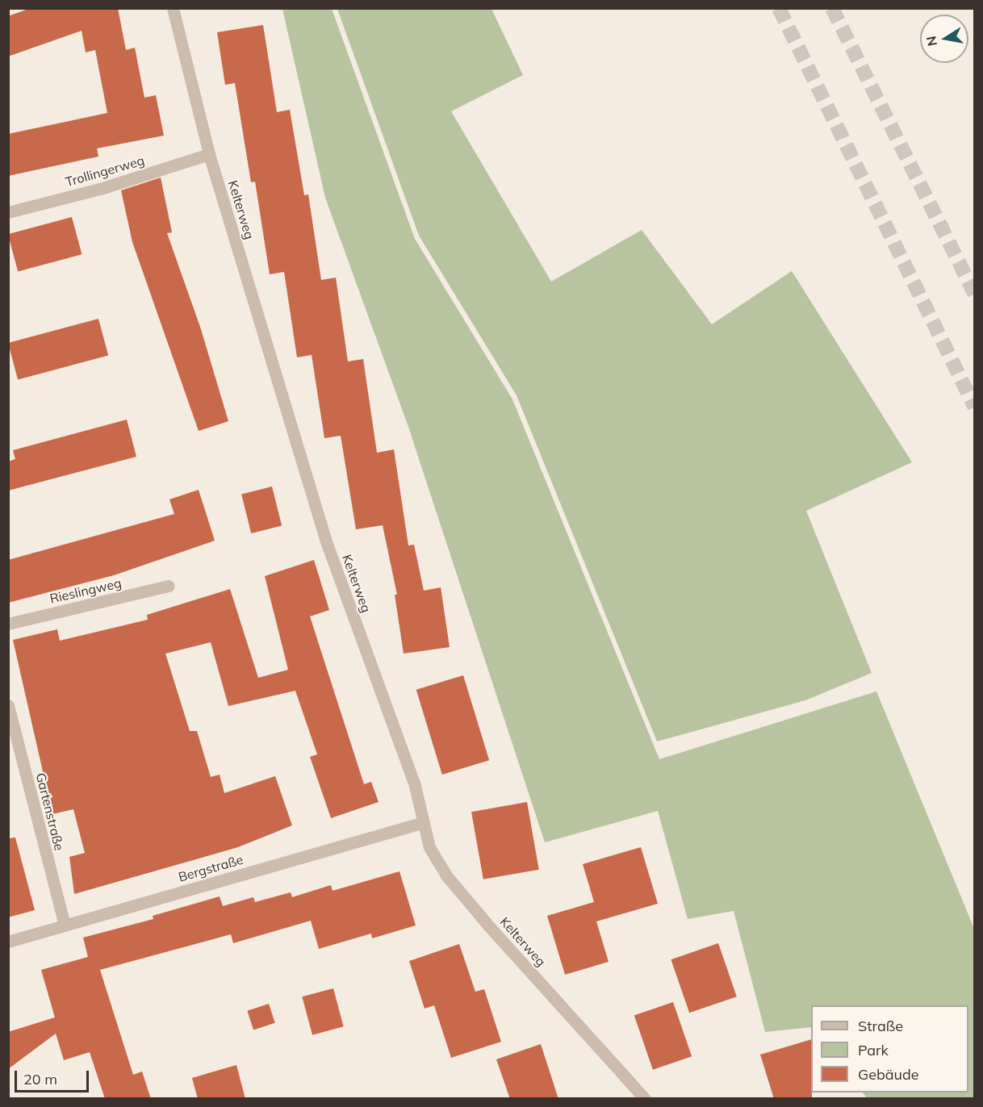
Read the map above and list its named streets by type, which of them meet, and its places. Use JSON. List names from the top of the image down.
{
  "streets": {
    "street": [
      "Trollingerweg",
      "Kelterweg",
      "Rieslingweg",
      "Gartenstraße",
      "Bergstraße"
    ]
  },
  "crossings": [
    ["Trollingerweg", "Kelterweg"],
    ["Kelterweg", "Bergstraße"],
    ["Gartenstraße", "Bergstraße"]
  ],
  "legend": ["Straße", "Park", "Gebäude"],
  "scale_bar": "20 m",
  "north": "left"
}
